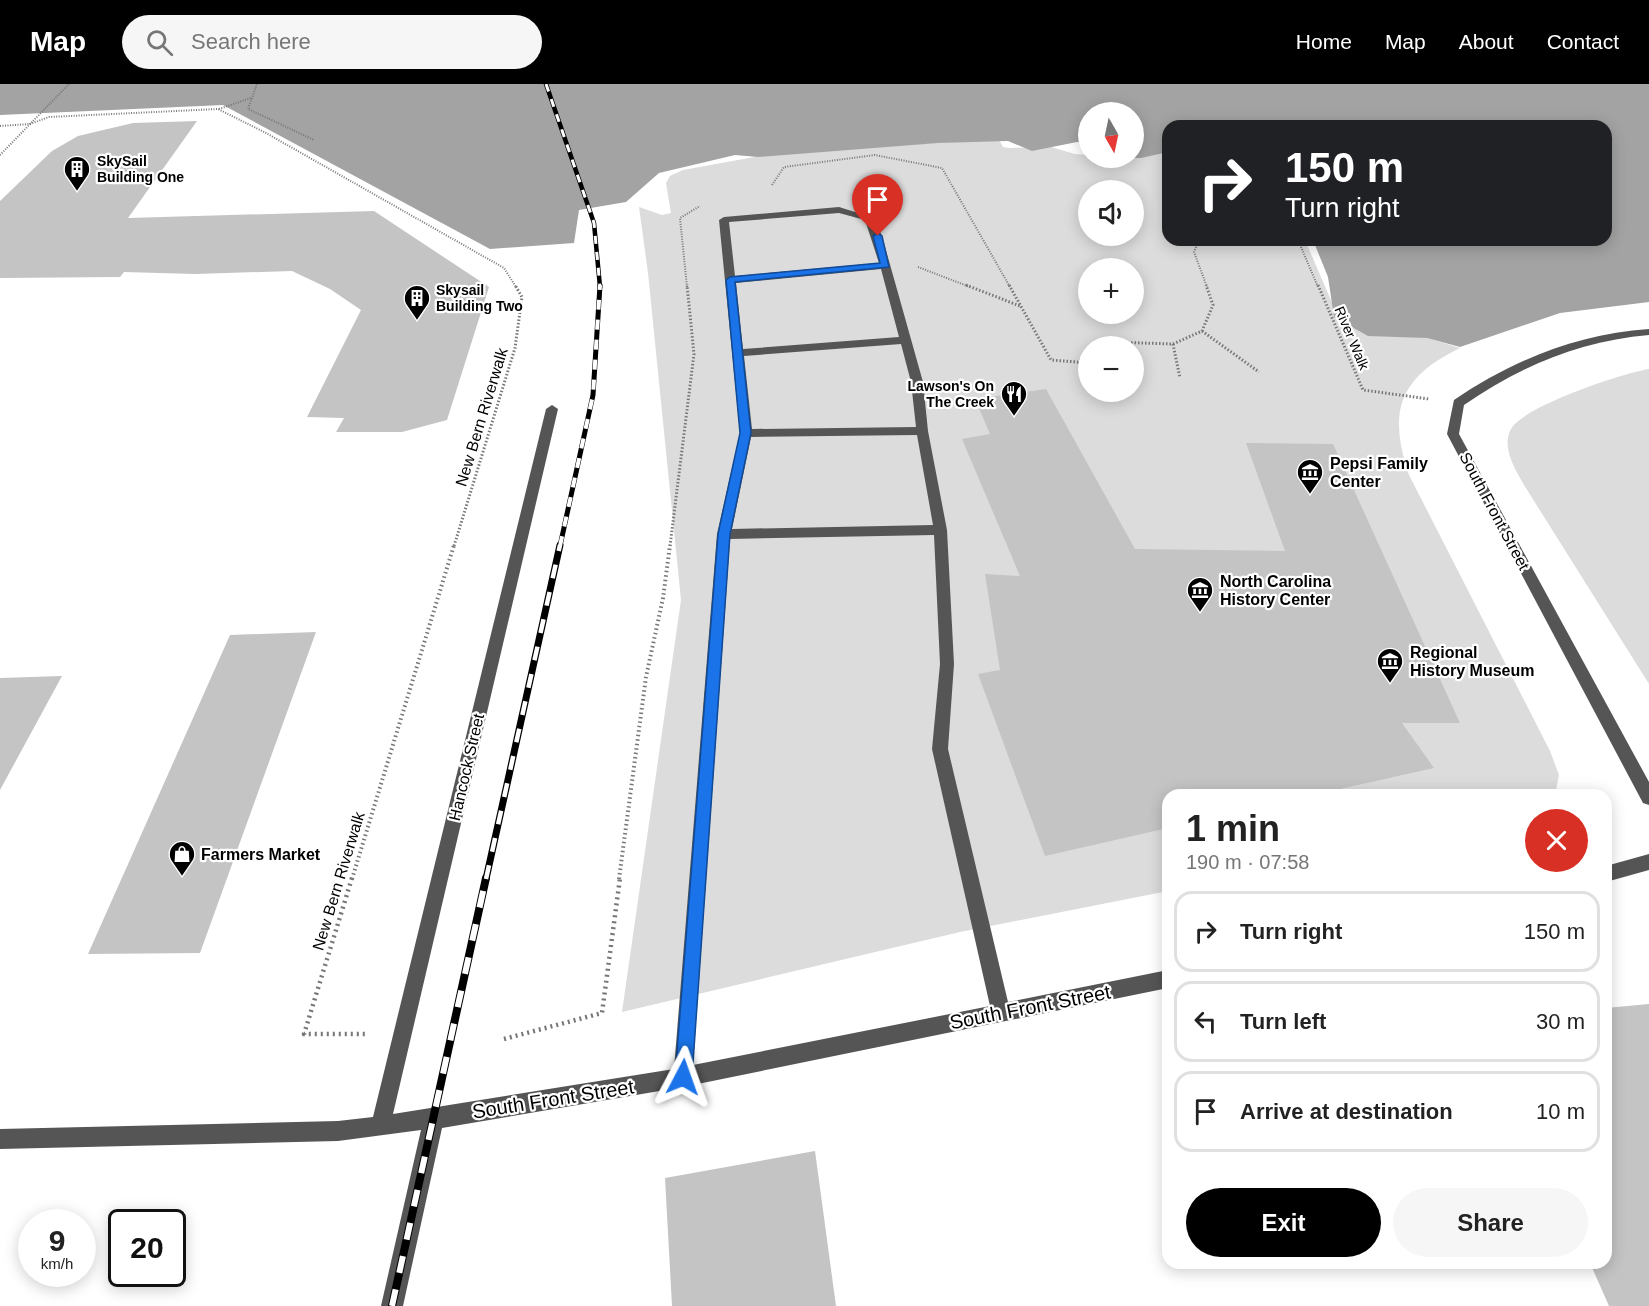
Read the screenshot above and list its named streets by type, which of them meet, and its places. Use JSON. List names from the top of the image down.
{
  "streets": {
    "street": ["South Front Street", "Hancock Street"],
    "path": ["River Walk", "New Bern Riverwalk"]
  },
  "crossings": [
    ["River Walk", "South Front Street"],
    ["South Front Street", "Hancock Street"]
  ],
  "places": {
    "building": ["SkySail Building One", "Skysail Building Two"],
    "restaurant": ["Lawson's On The Creek"],
    "museum": ["Pepsi Family Center", "North Carolina History Center", "Regional History Museum"],
    "shop": ["Farmers Market"]
  },
  "north": "bottom",
  "page": {
    "header": "Map",
    "search": "Search here",
    "nav": [
      "Home",
      "Map",
      "About",
      "Contact"
    ],
    "map_buttons": ["+", "−"],
    "turn": ["150 m", "Turn right"],
    "heading": ["1 min", "190 m · 07:58"],
    "list": [
      {
        "name": "Turn right",
        "value": "150 m"
      },
      {
        "name": "Turn left",
        "value": "30 m"
      },
      {
        "name": "Arrive at destination",
        "value": "10 m"
      }
    ],
    "buttons": ["Exit", "Share"],
    "speed": "9 km/h",
    "limit": "20"
  }
}
